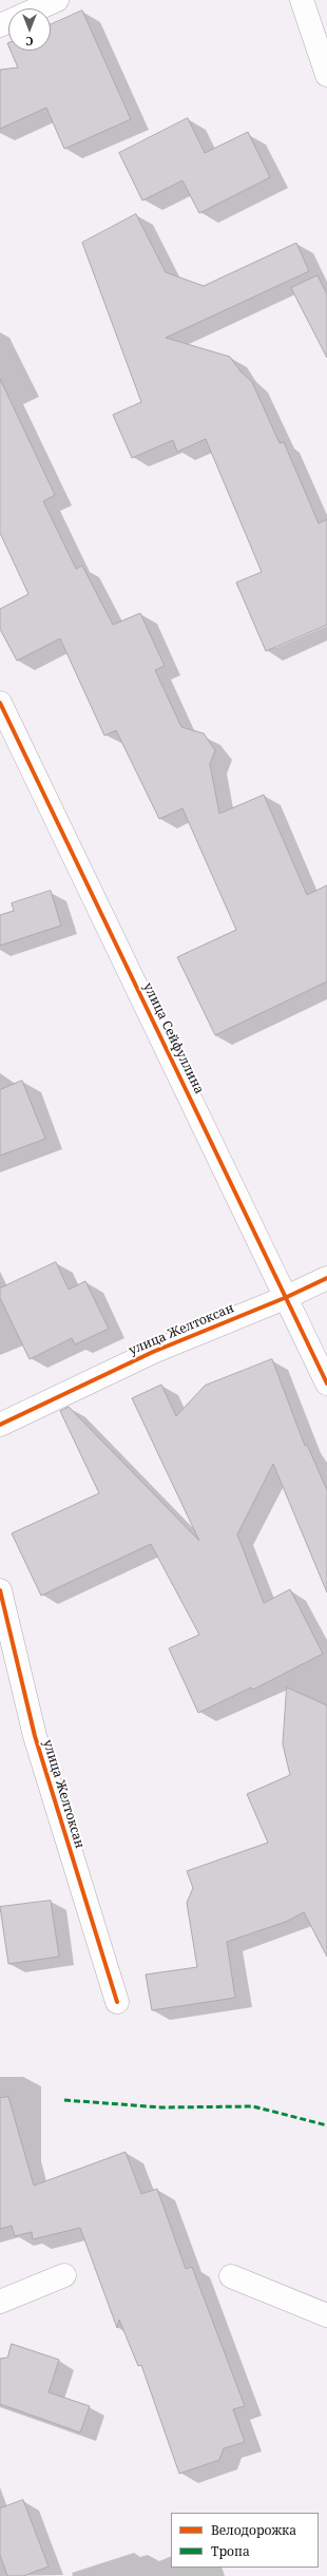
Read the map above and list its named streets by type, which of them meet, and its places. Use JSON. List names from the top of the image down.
{
  "streets": {
    "street": ["улица Сейфуллина", "улица Желтоксан"]
  },
  "crossings": [
    ["улица Сейфуллина", "улица Желтоксан"]
  ],
  "legend": ["Велодорожка", "Тропа"],
  "north": "bottom"
}
